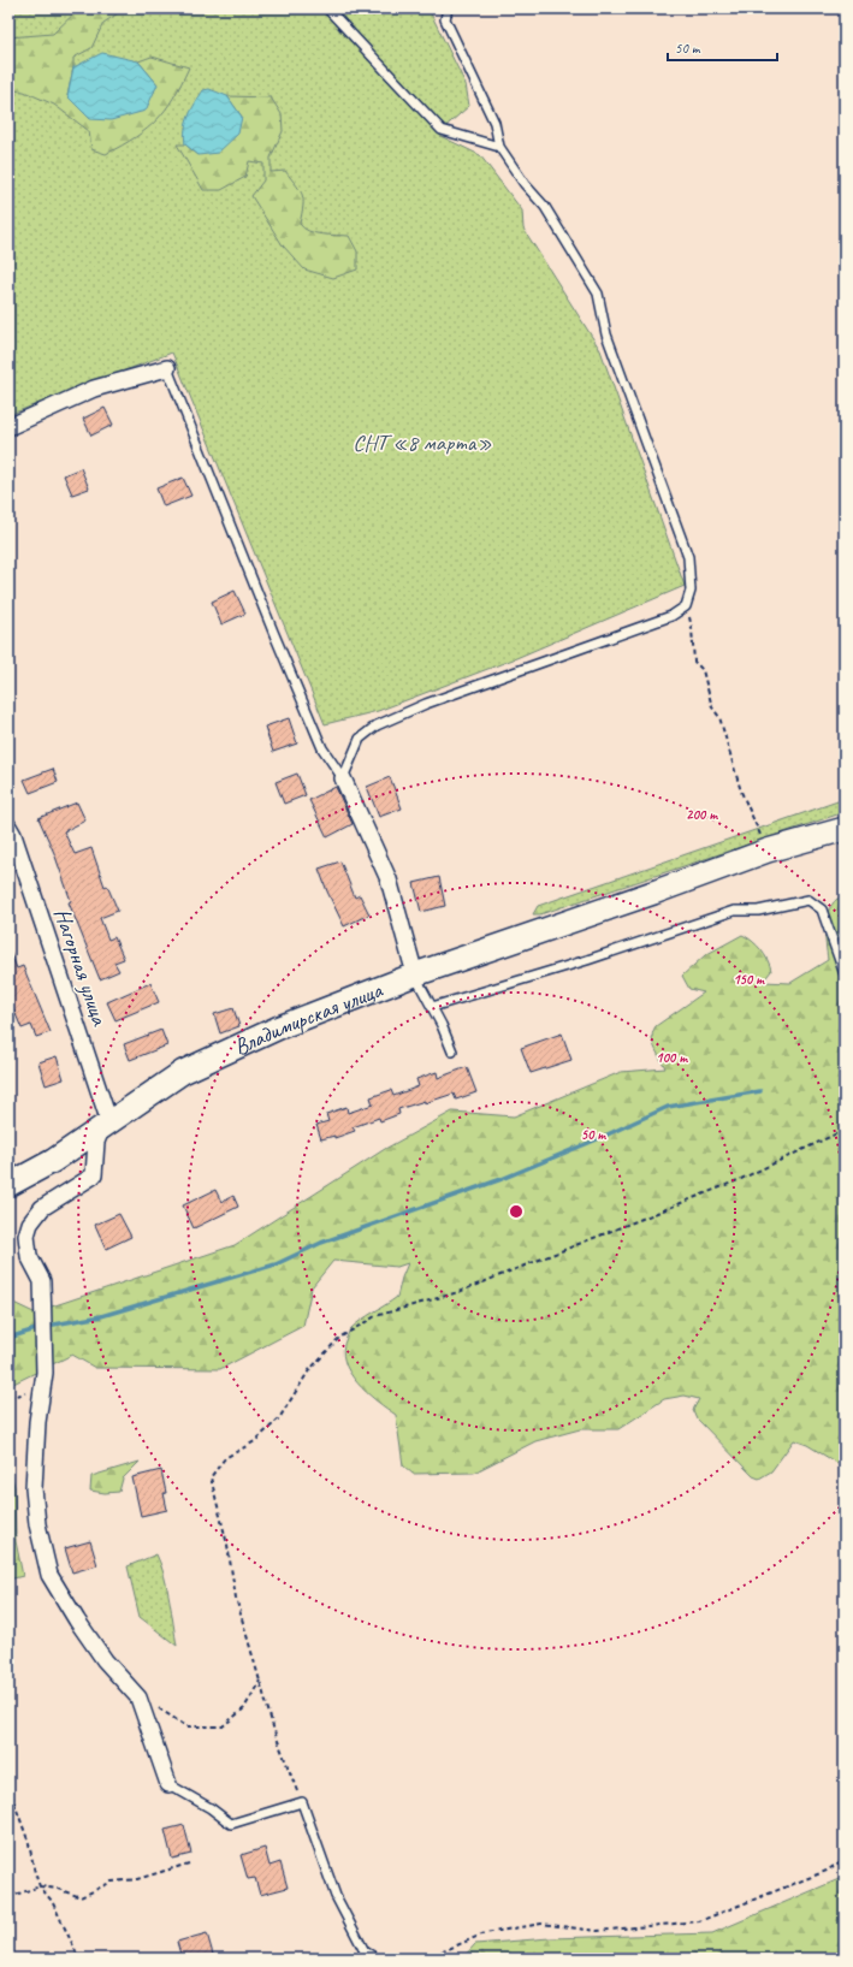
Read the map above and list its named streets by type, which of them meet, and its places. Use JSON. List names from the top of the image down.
{
  "streets": {
    "street": ["Нагорная улица", "Владимирская улица"]
  },
  "crossings": [
    ["Нагорная улица", "Владимирская улица"]
  ],
  "parks": ["СНТ «8 марта»"],
  "scale_bar": "50 m",
  "rings": [
    "200 m",
    "150 m",
    "100 m",
    "50 m"
  ]
}
